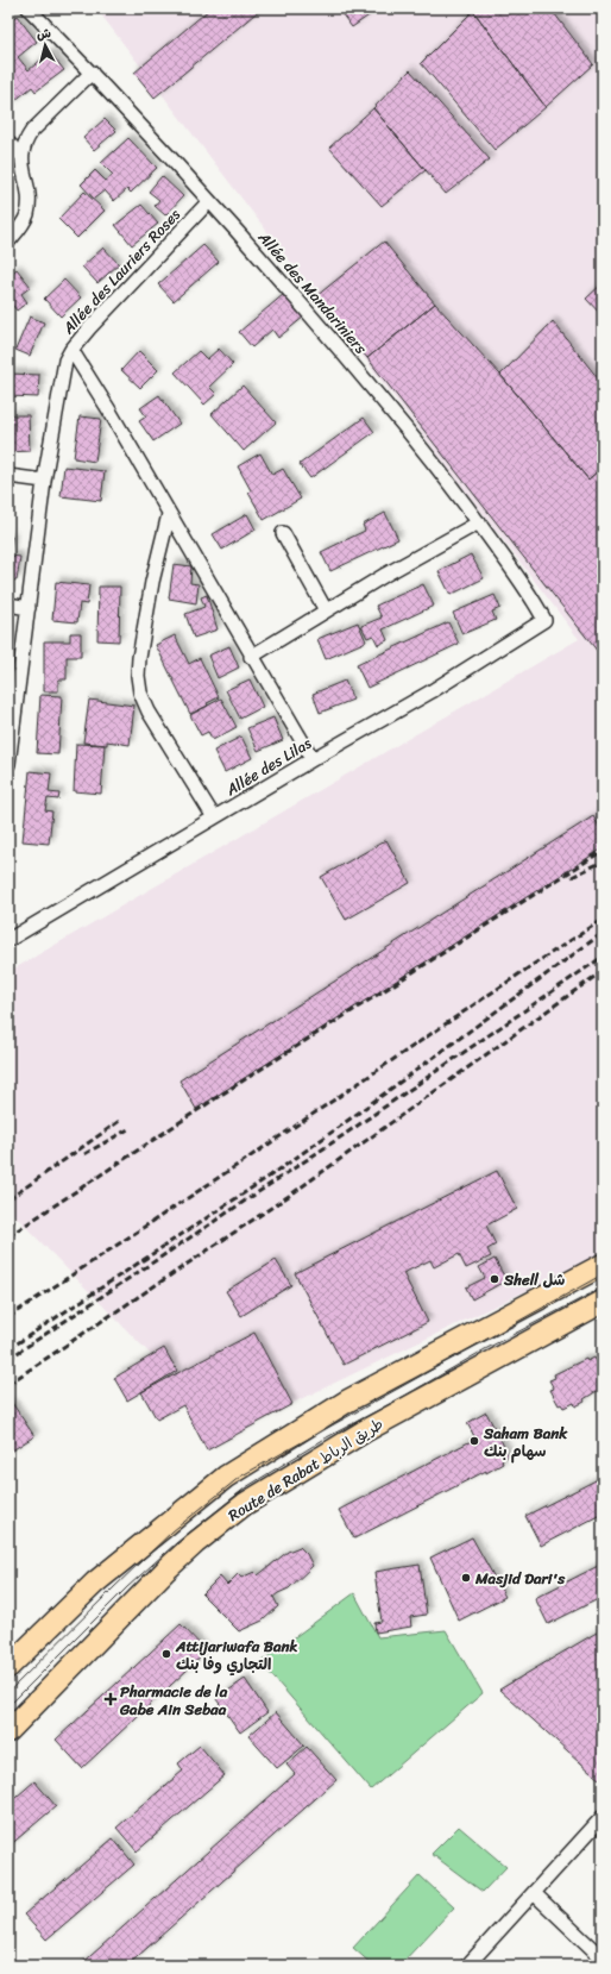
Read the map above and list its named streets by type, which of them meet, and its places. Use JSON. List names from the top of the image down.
{
  "streets": {
    "main road": ["Route de Rabat طريق الرباط"],
    "street": ["Allée des Lauriers Roses", "Allée des Mandariniers", "Allée des Lilas"]
  },
  "crossings": [
    ["Allée des Lauriers Roses", "Allée des Mandariniers"],
    ["Allée des Mandariniers", "Allée des Lilas"]
  ],
  "places": {
    "other": [
      "Shell شل",
      "Saham Bank سهام بنك",
      "Masjid Dari's",
      "Attijariwafa Bank التجاري وفا بنك"
    ],
    "health": ["Pharmacie de la Gabe Ain Sebaa"]
  },
  "north": "top"
}
